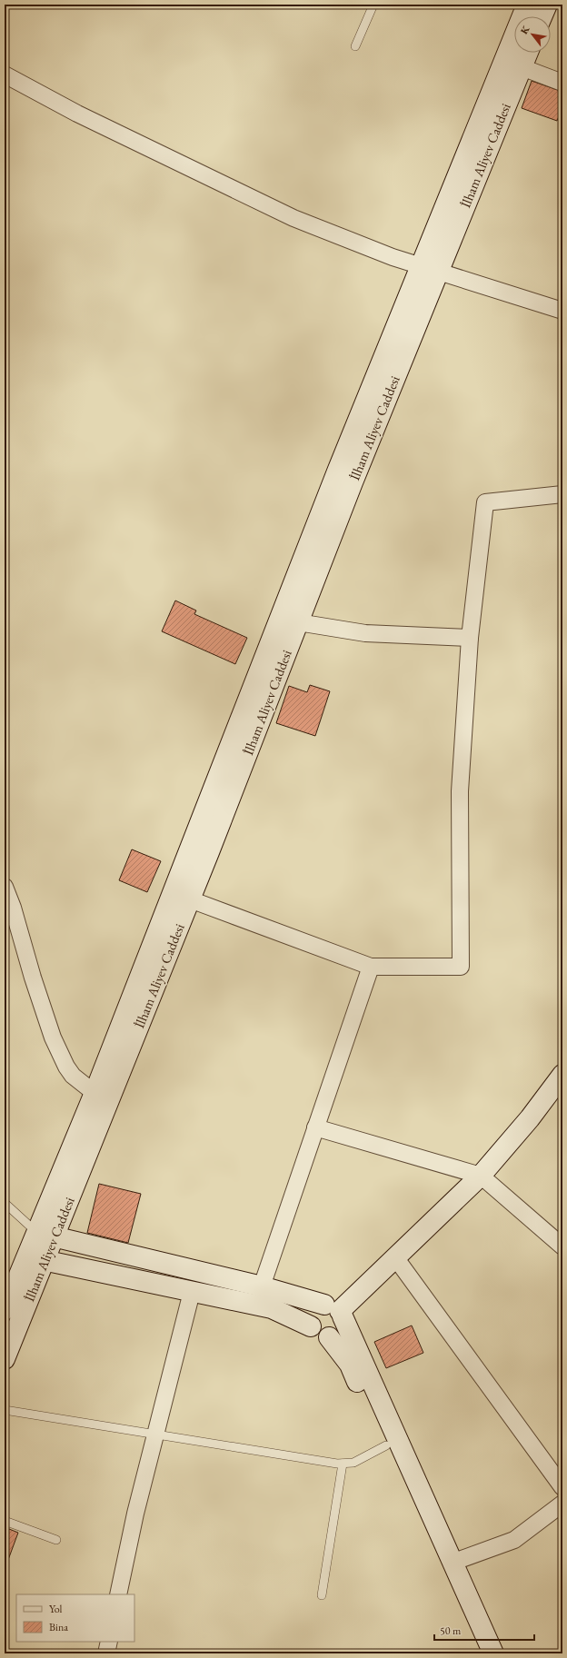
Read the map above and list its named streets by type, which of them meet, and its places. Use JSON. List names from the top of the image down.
{
  "streets": {
    "main road": ["İlham Aliyev Caddesi"]
  },
  "legend": ["Yol", "Bina"],
  "scale_bar": "50 m",
  "north": "top left"
}
